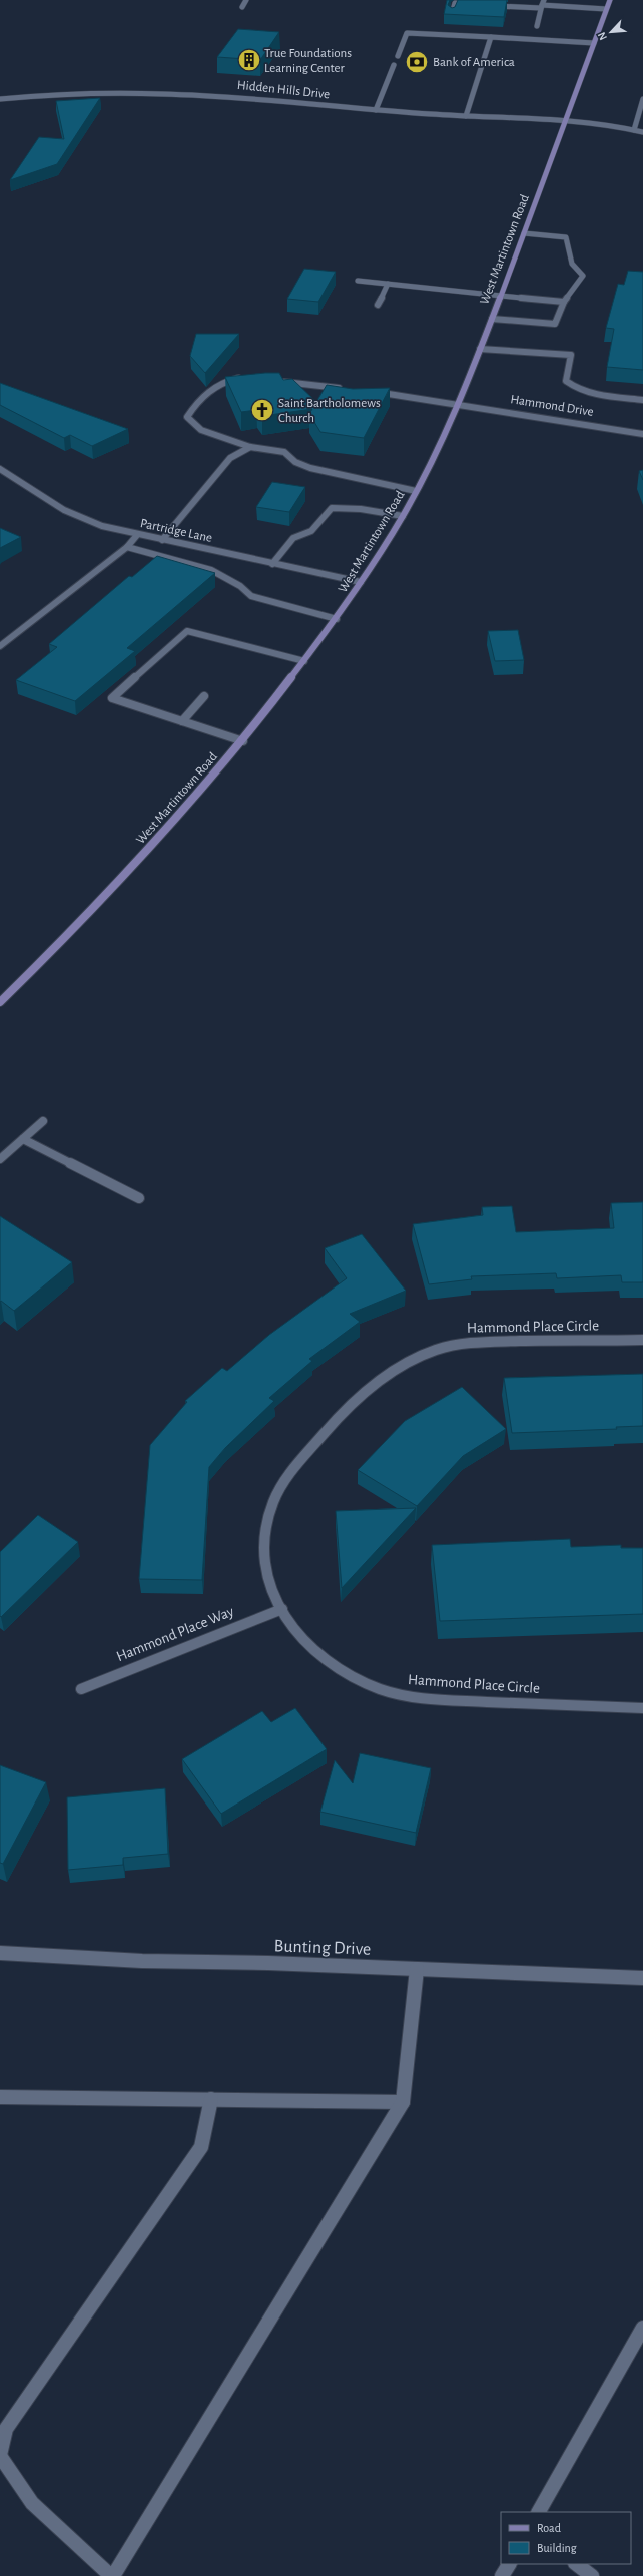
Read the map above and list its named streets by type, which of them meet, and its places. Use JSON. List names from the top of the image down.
{
  "streets": {
    "main road": ["West Martintown Road"],
    "street": [
      "Hidden Hills Drive",
      "Hammond Drive",
      "Partridge Lane",
      "Hammond Place Circle",
      "Hammond Place Way",
      "Bunting Drive"
    ]
  },
  "crossings": [
    ["Hidden Hills Drive", "West Martintown Road"],
    ["West Martintown Road", "Hammond Drive"],
    ["West Martintown Road", "Partridge Lane"],
    ["Hammond Place Circle", "Hammond Place Way"]
  ],
  "places": {
    "building": ["True Foundations Learning Center"],
    "bank": ["Bank of America"],
    "church": ["Saint Bartholomews Church"]
  },
  "legend": ["Road", "Building"],
  "north": "bottom left"
}
